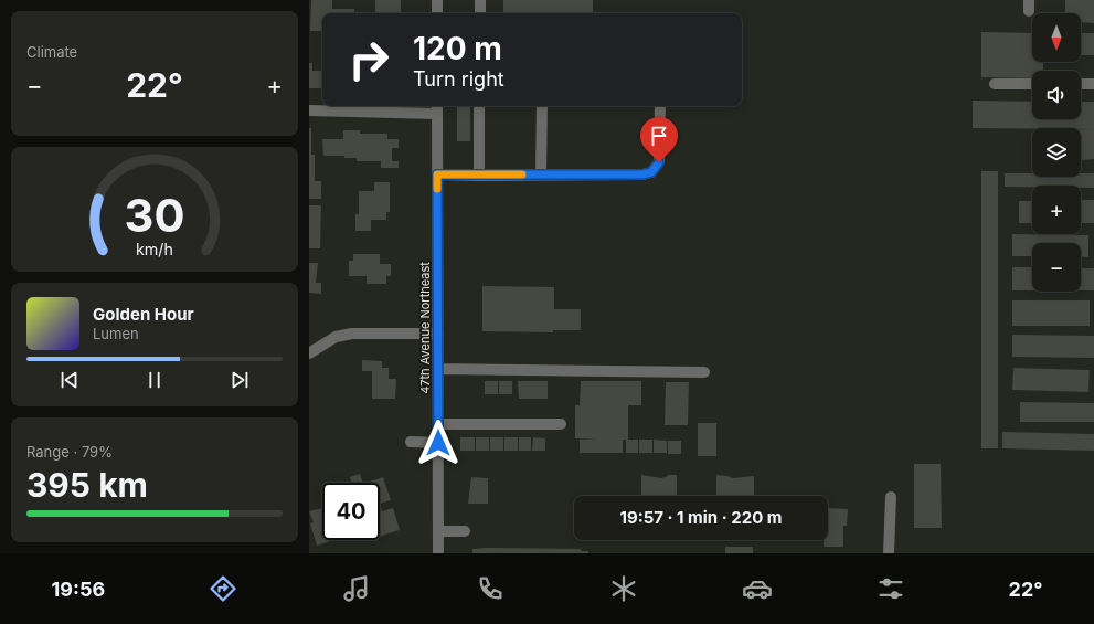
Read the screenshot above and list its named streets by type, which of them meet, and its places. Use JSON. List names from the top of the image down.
{
  "streets": {
    "street": ["47th Avenue Northeast"]
  },
  "north": "bottom",
  "page": {
    "tile": [
      "Climate",
      ["Range · 79%", "395 km"]
    ],
    "map_buttons": ["+", "−"],
    "turn": ["120 m", "Turn right"],
    "heat": ["−", "22°", "+"],
    "song": ["Golden Hour", "Lumen"],
    "limit": "40",
    "trip": "19:57 · 1 min · 220 m",
    "tabs": ["19:56", "22°"],
    "gauge": ["30", "km/h"]
  }
}
